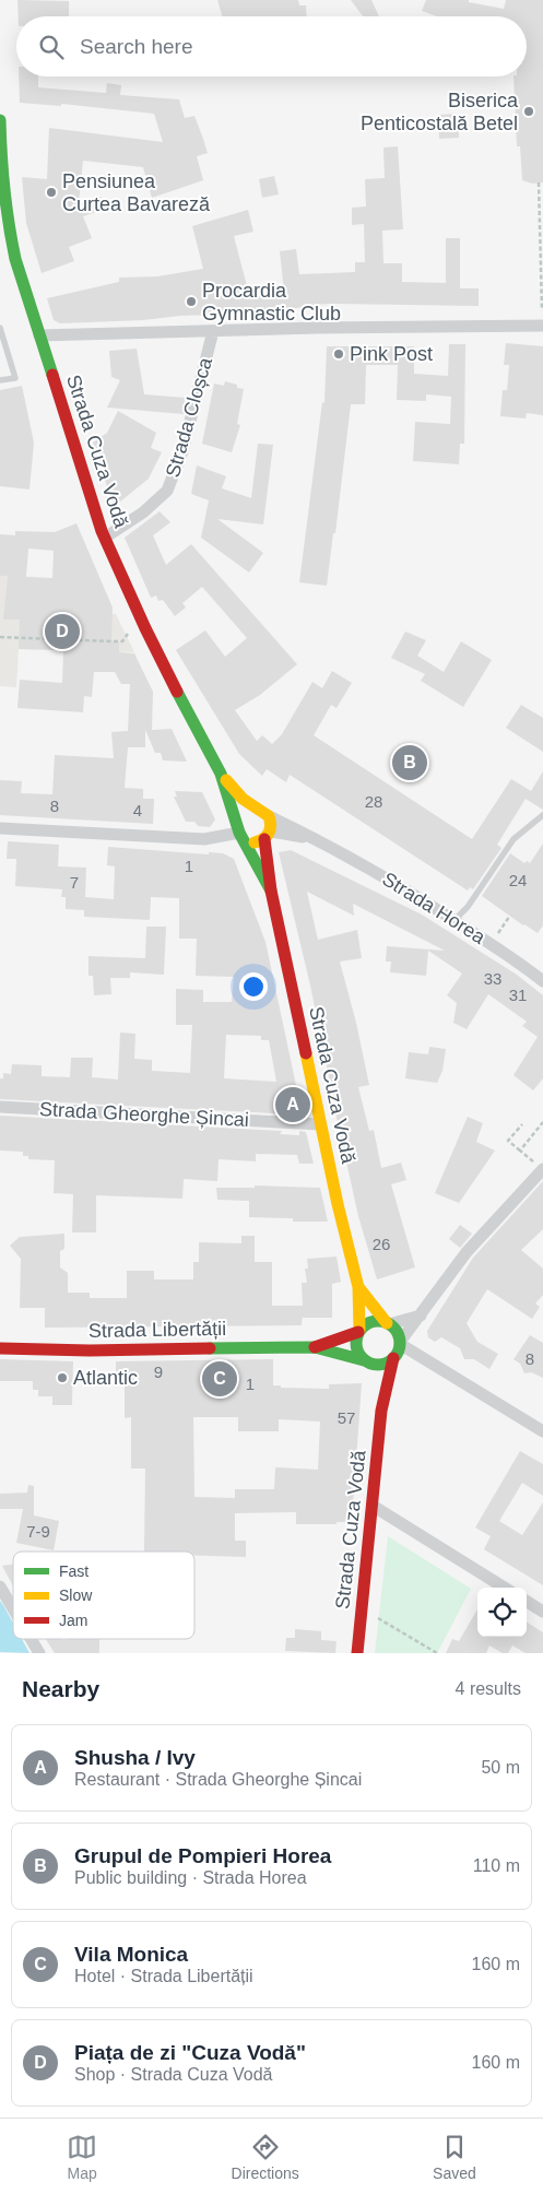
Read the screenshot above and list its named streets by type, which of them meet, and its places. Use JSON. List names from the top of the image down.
{
  "streets": {
    "main road": ["Strada Cuza Vodă", "Strada Libertății"],
    "street": ["Strada Cloșca", "Strada Horea", "Strada Gheorghe Șincai"]
  },
  "crossings": [
    ["Strada Cloșca", "Strada Cuza Vodă"],
    ["Strada Cuza Vodă", "Strada Horea"],
    ["Strada Cuza Vodă", "Strada Gheorghe Șincai"],
    ["Strada Cuza Vodă", "Strada Libertății"]
  ],
  "places": [
    "Biserica Penticostală Betel",
    "Pensiunea Curtea Bavareză",
    "Procardia Gymnastic Club",
    "Pink Post",
    "Atlantic"
  ],
  "house_numbers": [
    "28",
    "8",
    "4",
    "1",
    "24",
    "7",
    "33",
    "31",
    "26",
    "8",
    "9",
    "1",
    "57",
    "7-9"
  ],
  "legend": ["Fast", "Slow", "Jam"],
  "page": {
    "search": "Search here",
    "pins": [
      "D",
      "B",
      "A",
      "C"
    ],
    "heading": ["Nearby", "4 results"],
    "list": [
      {
        "mark": "A",
        "name": "Shusha / Ivy",
        "note": "Restaurant · Strada Gheorghe Șincai",
        "value": "50 m"
      },
      {
        "mark": "B",
        "name": "Grupul de Pompieri Horea",
        "note": "Public building · Strada Horea",
        "value": "110 m"
      },
      {
        "mark": "C",
        "name": "Vila Monica",
        "note": "Hotel · Strada Libertății",
        "value": "160 m"
      },
      {
        "mark": "D",
        "name": "Piața de zi \"Cuza Vodă\"",
        "note": "Shop · Strada Cuza Vodă",
        "value": "160 m"
      }
    ],
    "nav": ["Map", "Directions", "Saved"]
  }
}
